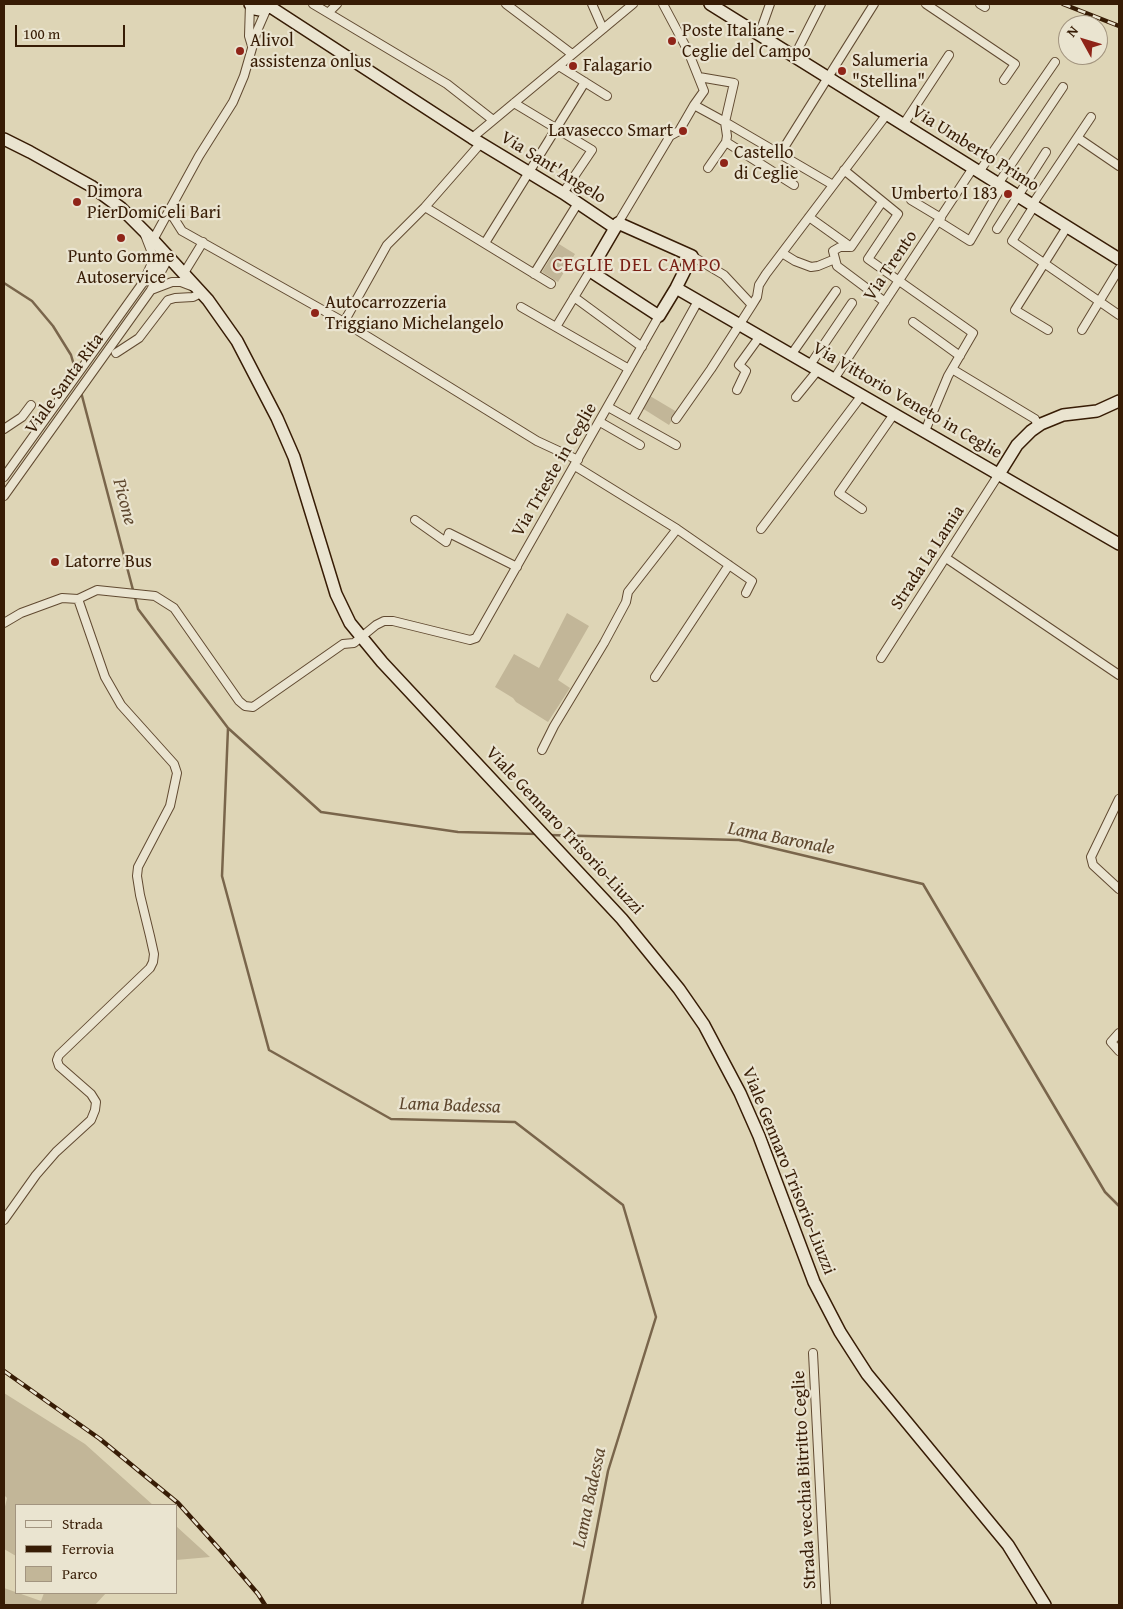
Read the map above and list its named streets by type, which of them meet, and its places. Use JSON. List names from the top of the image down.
{
  "streets": {
    "main road": [
      "Via Umberto Primo",
      "Via Sant'Angelo",
      "Via Vittorio Veneto in Ceglie",
      "Viale Gennaro Trisorio-Liuzzi"
    ],
    "street": [
      "Via Trento",
      "Viale Santa Rita",
      "Via Trieste in Ceglie",
      "Strada La Lamia",
      "Strada vecchia Bitritto Ceglie"
    ]
  },
  "crossings": [
    ["Via Umberto Primo", "Via Trento"],
    ["Via Trento", "Via Vittorio Veneto in Ceglie"],
    ["Viale Santa Rita", "Viale Gennaro Trisorio-Liuzzi"],
    ["Via Vittorio Veneto in Ceglie", "Strada La Lamia"],
    ["Via Trieste in Ceglie", "Viale Gennaro Trisorio-Liuzzi"]
  ],
  "districts": ["CEGLIE DEL CAMPO"],
  "water": ["Picone", "Lama Baronale", "Lama Badessa"],
  "places": [
    "Poste Italiane - Ceglie del Campo",
    "Alivol assistenza onlus",
    "Falagario",
    "Salumeria \"Stellina\"",
    "Lavasecco Smart",
    "Castello di Ceglie",
    "Umberto I 183",
    "Dimora PierDomiCeli Bari",
    "Punto Gomme Autoservice",
    "Autocarrozzeria Triggiano Michelangelo",
    "Latorre Bus"
  ],
  "legend": ["Strada", "Ferrovia", "Parco"],
  "scale_bar": "100 m",
  "north": "top left"
}
